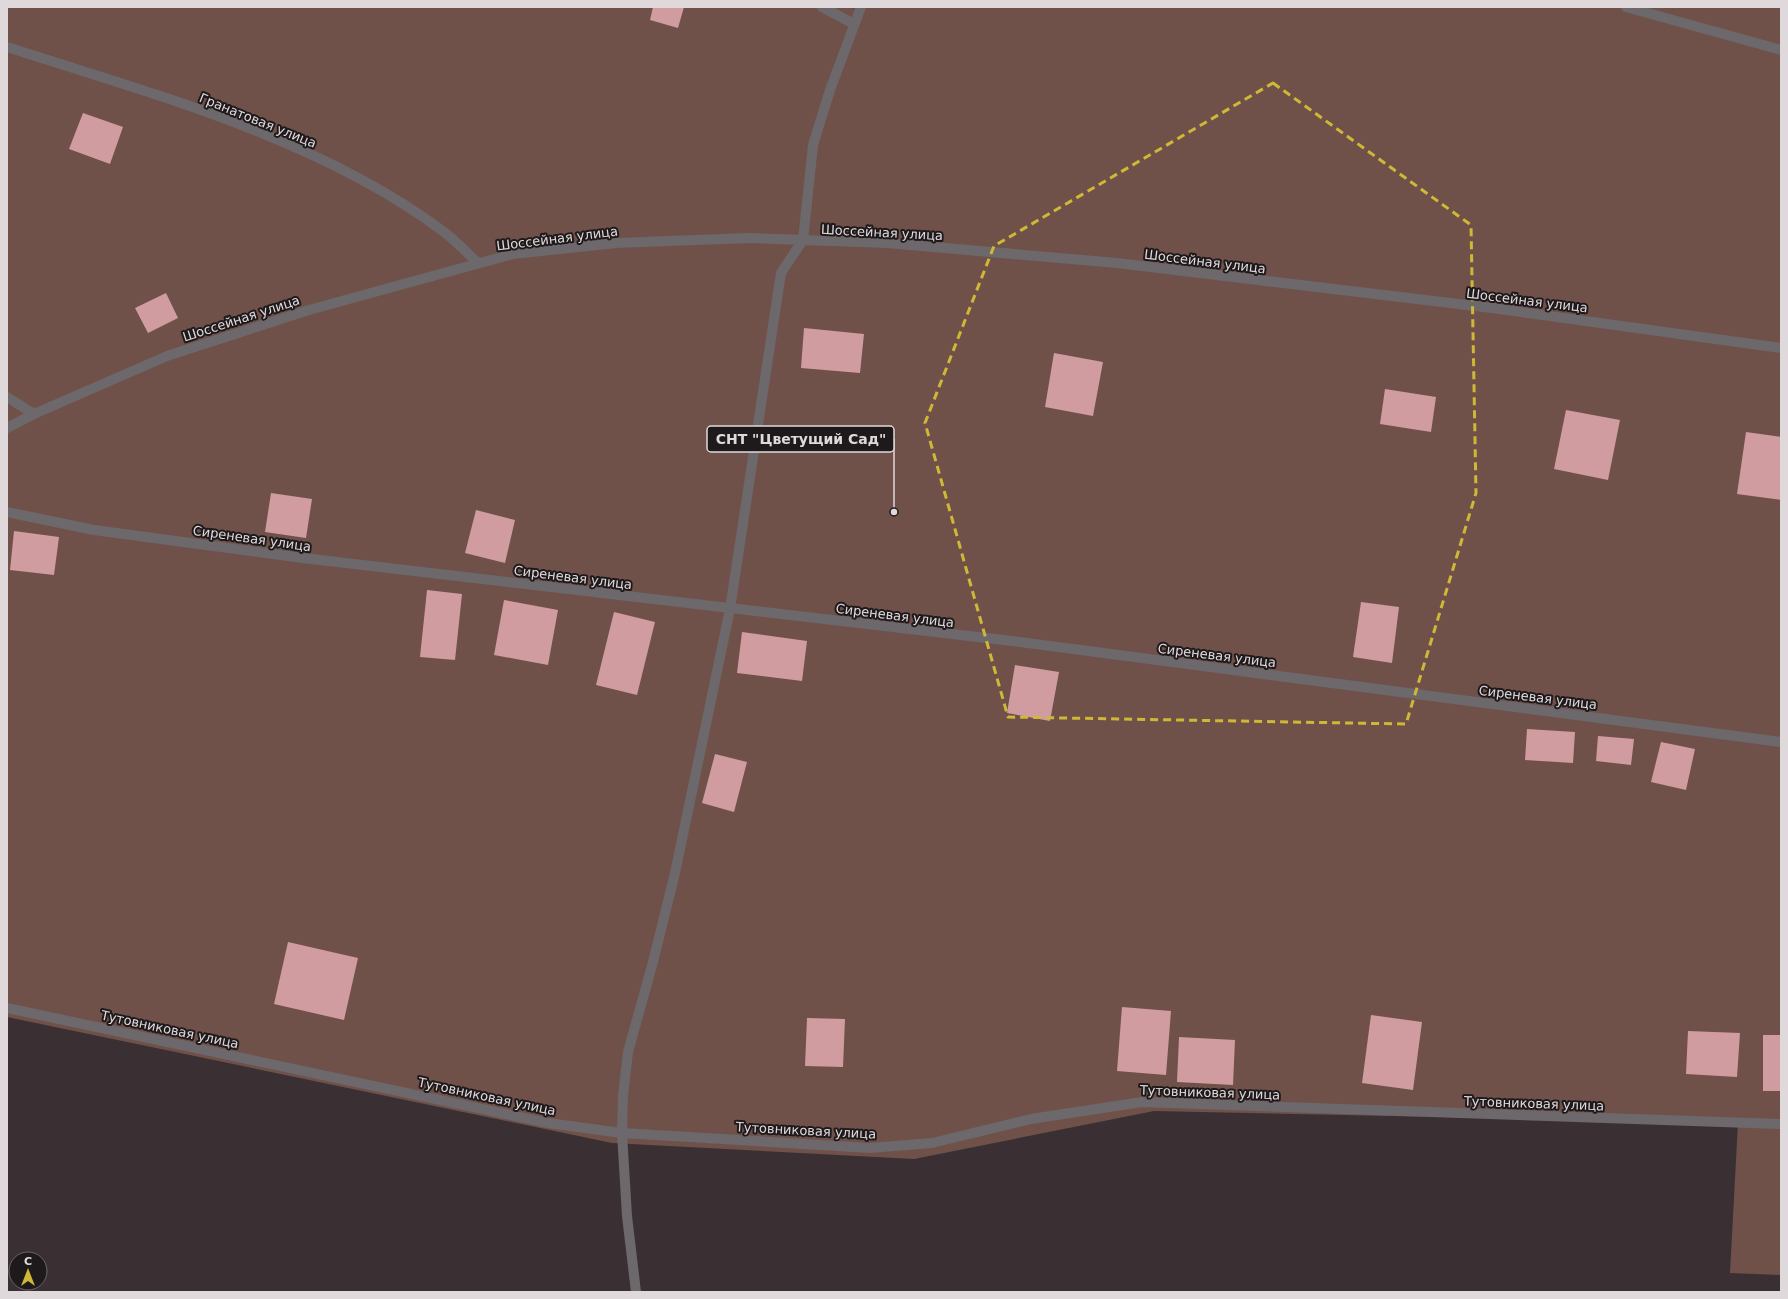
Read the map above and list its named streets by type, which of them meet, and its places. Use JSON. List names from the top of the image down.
{
  "streets": {
    "street": [
      "Гранатовая улица",
      "Шоссейная улица",
      "Сиреневая улица",
      "Тутовниковая улица"
    ]
  },
  "crossings": [
    ["Гранатовая улица", "Шоссейная улица"]
  ],
  "places": ["СНТ \"Цветущий Сад\""],
  "north": "top"
}
